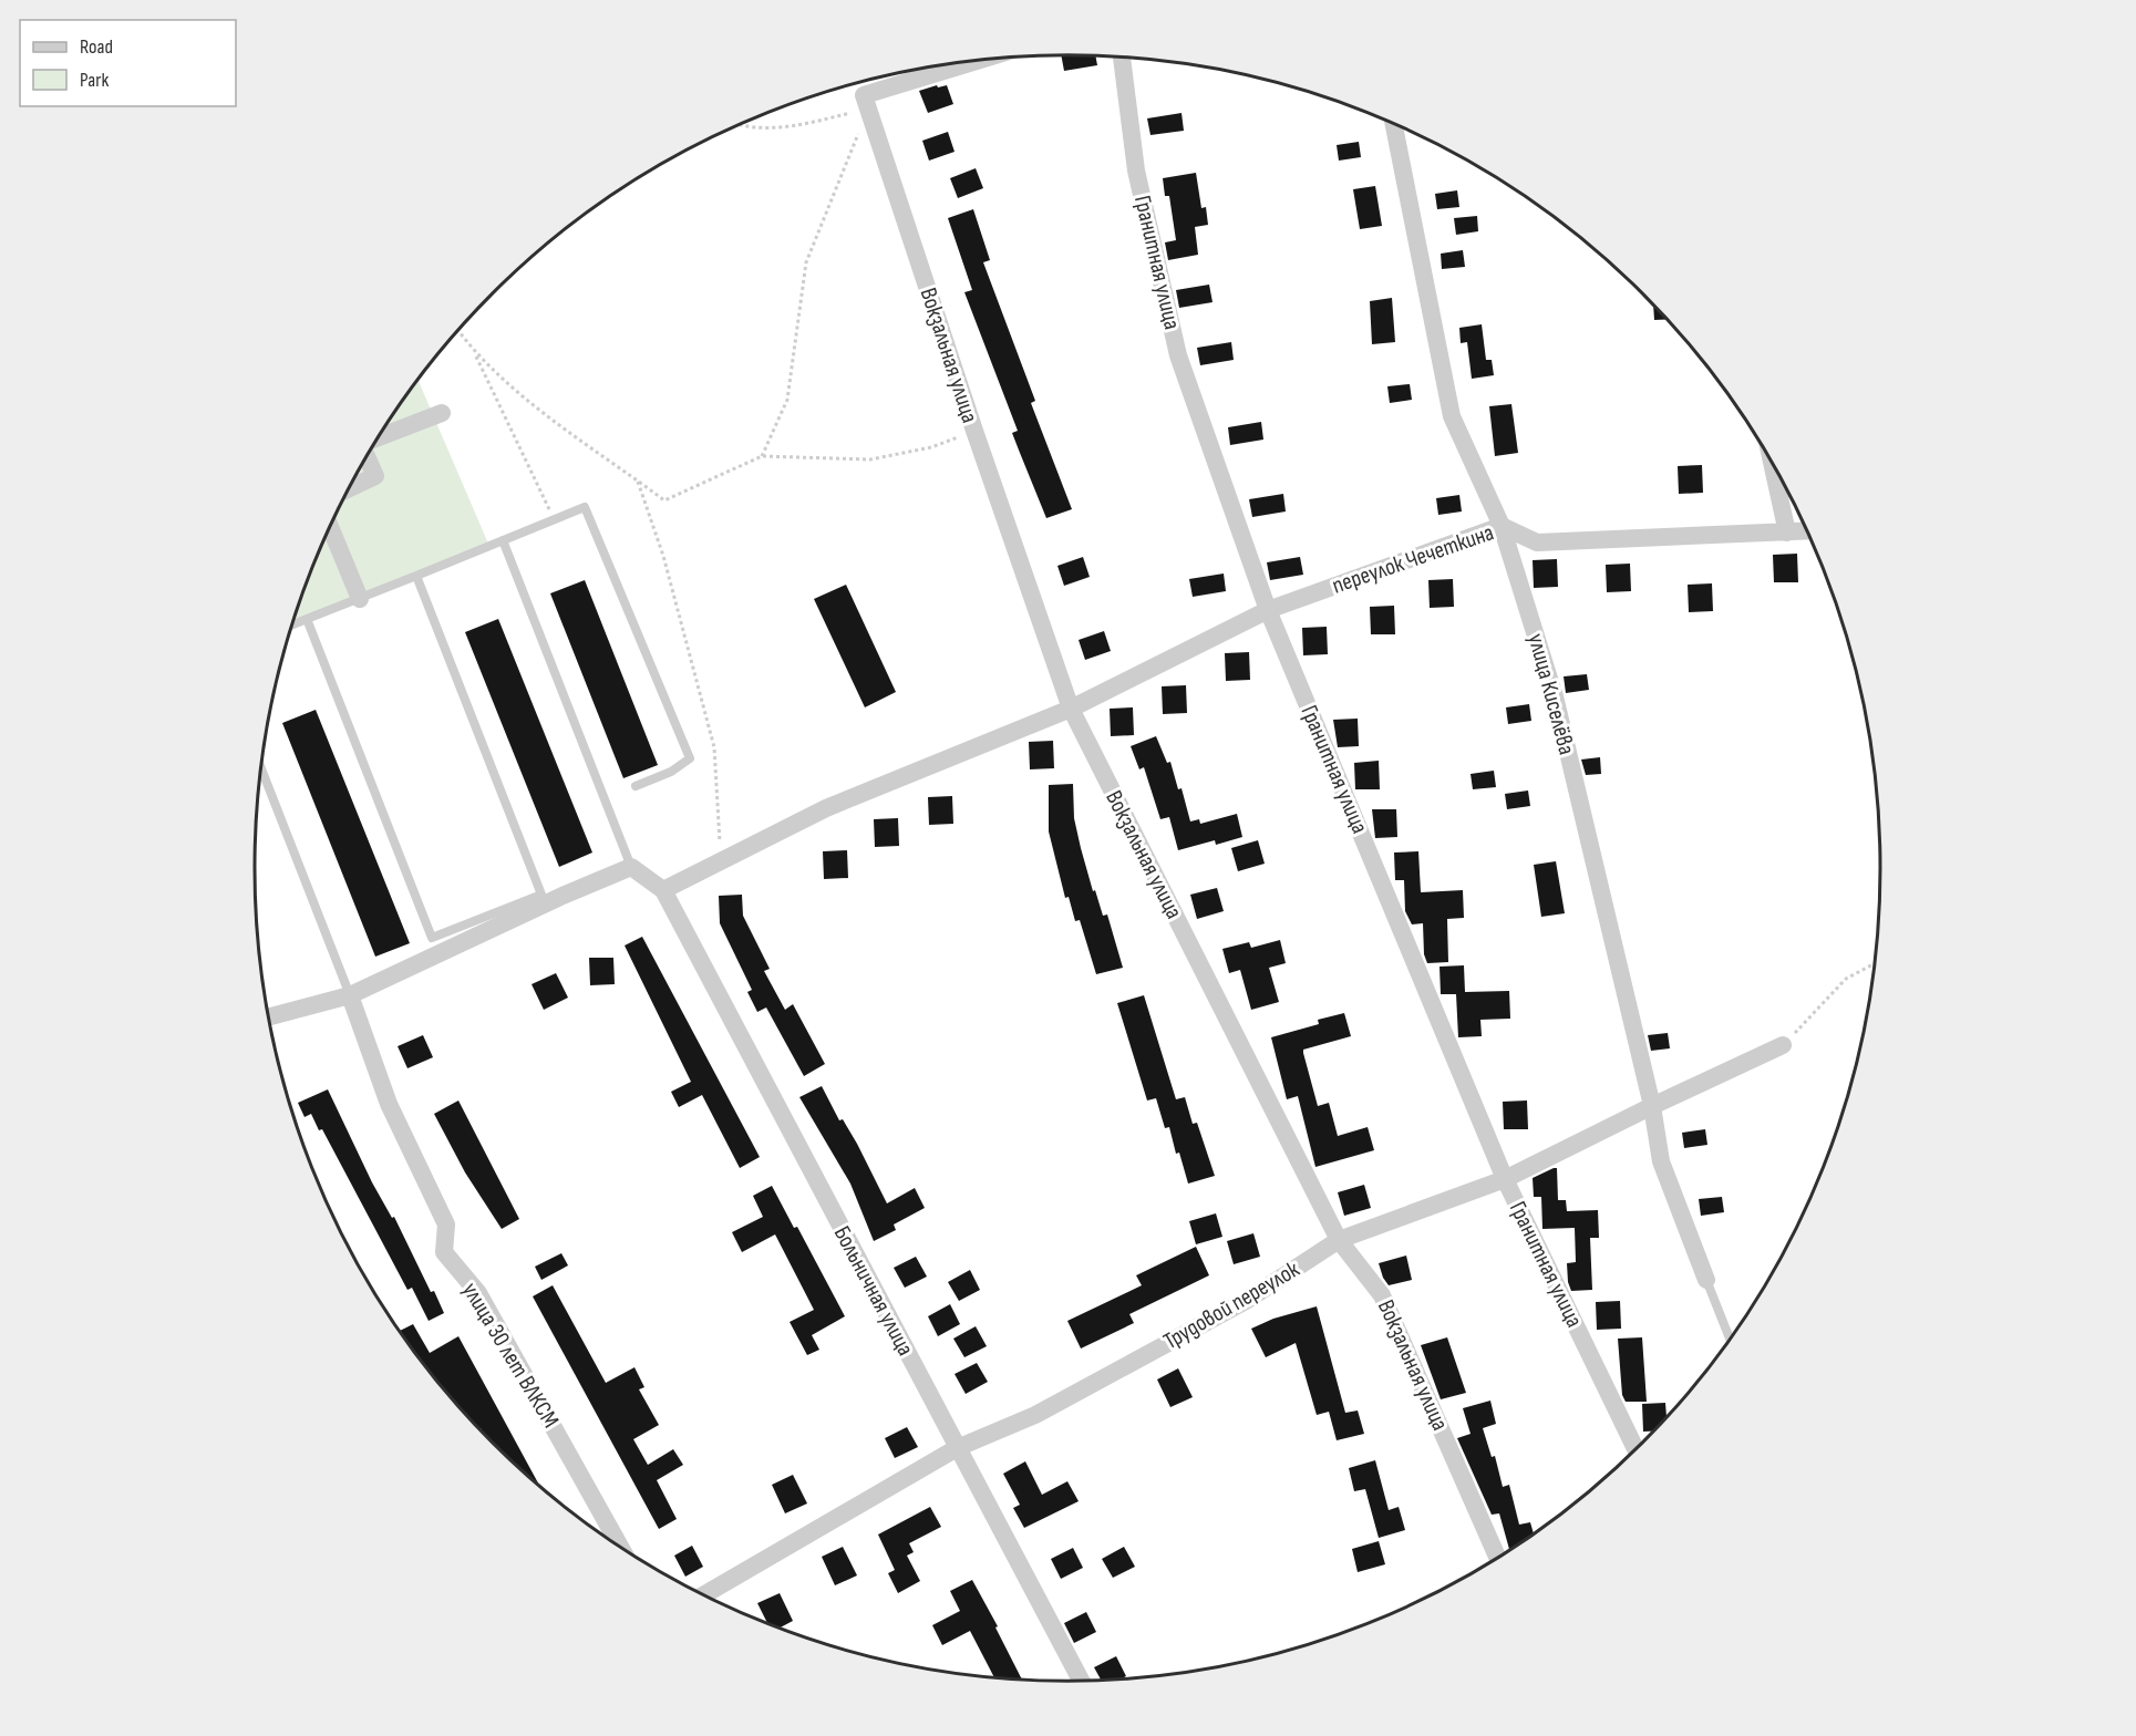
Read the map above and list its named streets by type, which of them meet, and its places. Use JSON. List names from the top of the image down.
{
  "streets": {
    "street": [
      "Гранитная улица",
      "Вокзальная улица",
      "переулок Чечеткина",
      "улица Киселёва",
      "Больничная улица",
      "Трудовой переулок",
      "улица 30 лет ВЛКСМ"
    ]
  },
  "crossings": [
    ["Гранитная улица", "переулок Чечеткина"],
    ["Гранитная улица", "Трудовой переулок"],
    ["Вокзальная улица", "переулок Чечеткина"],
    ["Вокзальная улица", "Трудовой переулок"],
    ["переулок Чечеткина", "улица Киселёва"],
    ["переулок Чечеткина", "Больничная улица"],
    ["улица Киселёва", "Трудовой переулок"],
    ["Больничная улица", "Трудовой переулок"]
  ],
  "legend": ["Road", "Park"]
}
